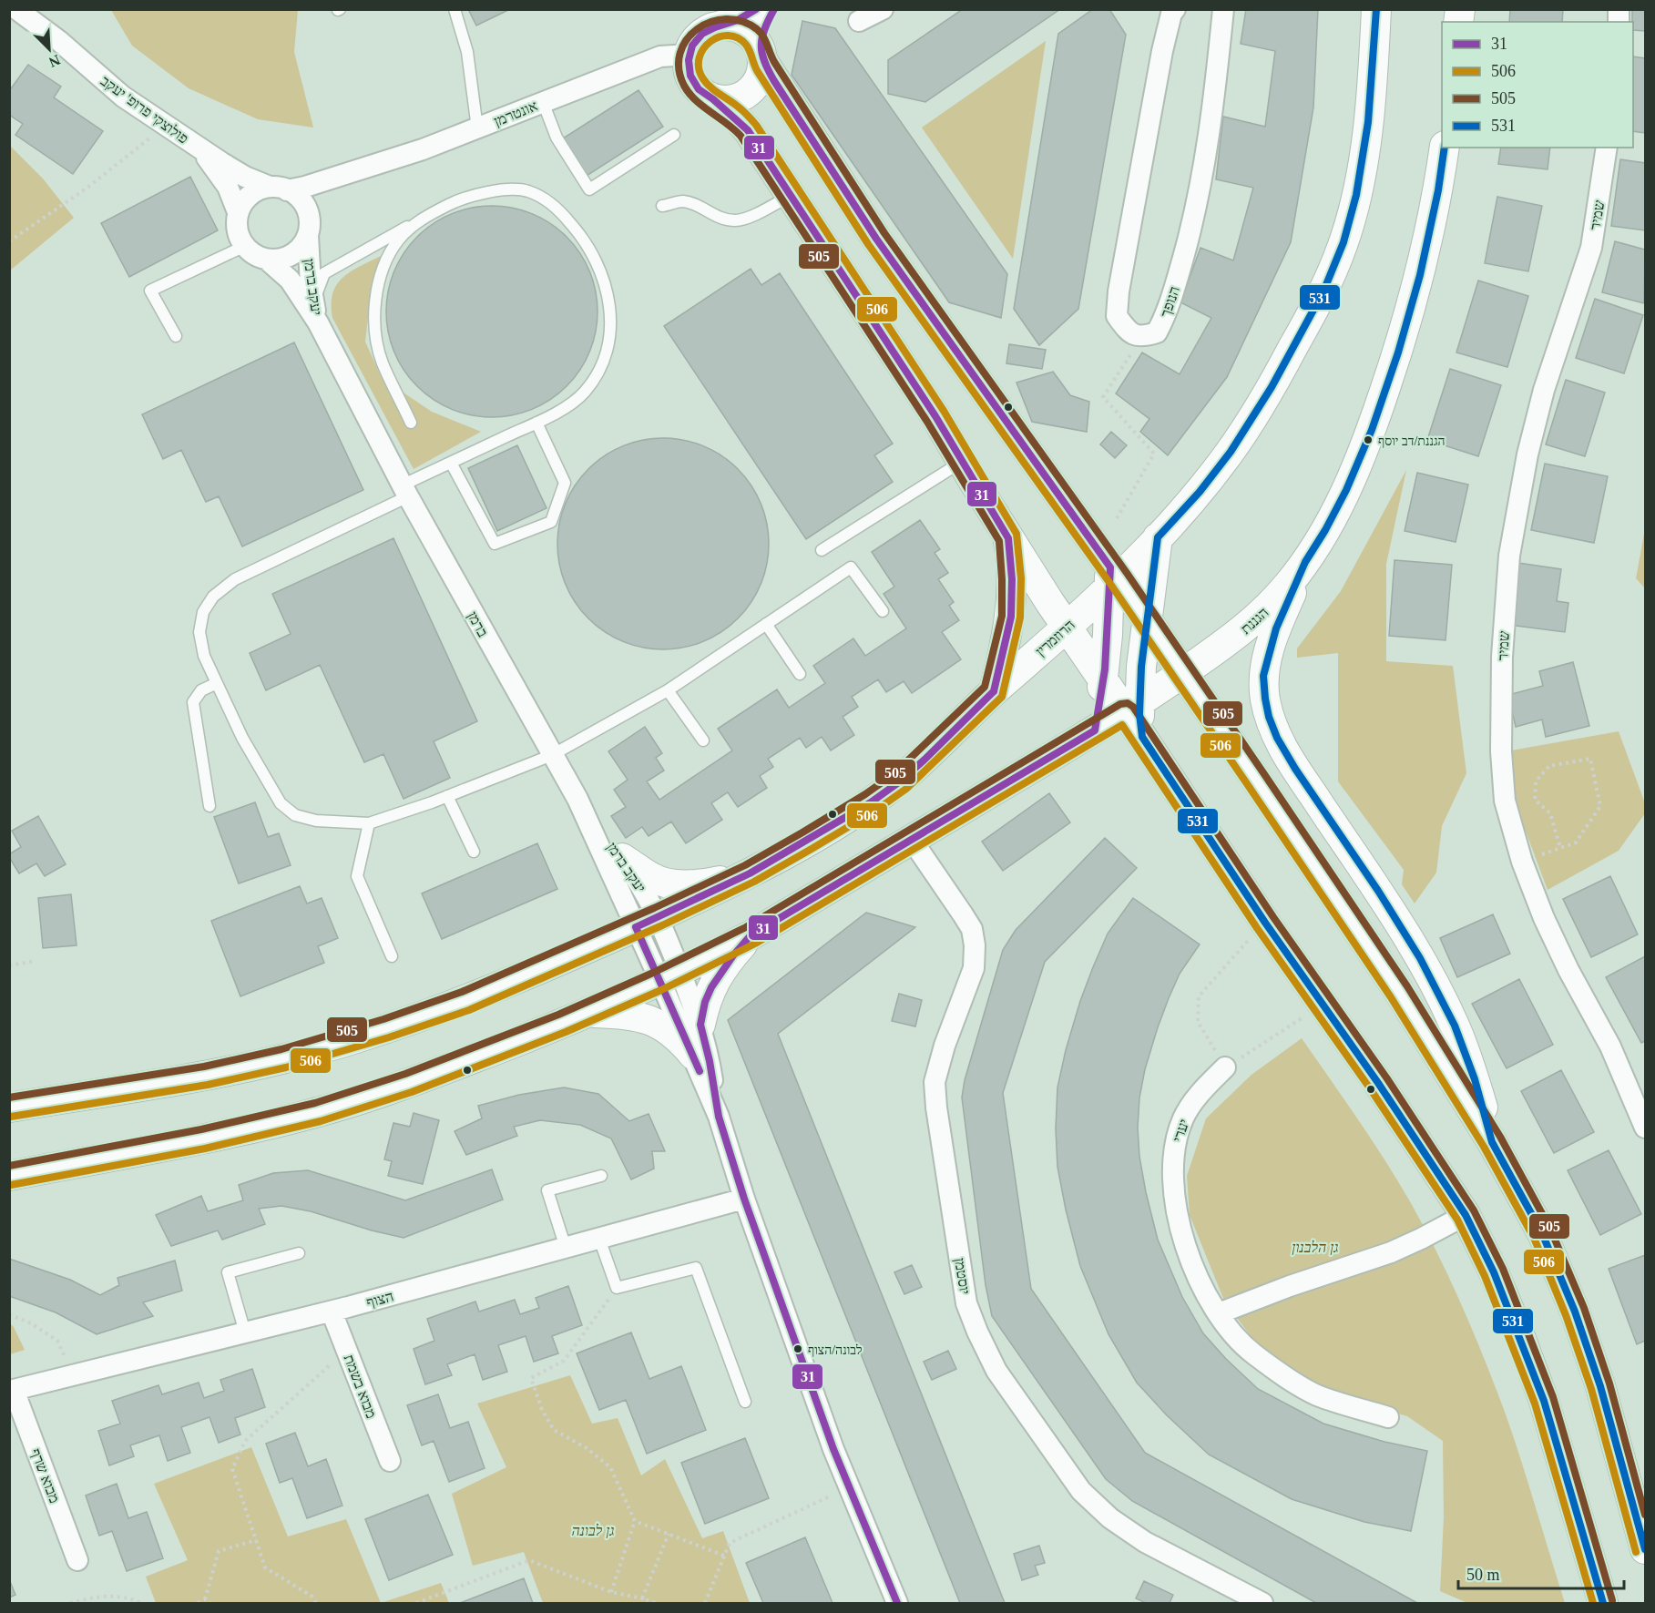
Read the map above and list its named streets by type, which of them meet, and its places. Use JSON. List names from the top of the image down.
{
  "streets": {
    "main road": ["הגננת", "הרוזמרין"],
    "street": [
      "פולוצקי פרופ' יעקב",
      "אונטרמן",
      "שמיר",
      "יעקב ברמן",
      "הנופך",
      "ברמן",
      "יערי",
      "יוסטמן",
      "הצוף",
      "מבוא בשמת",
      "מבוא שרף"
    ]
  },
  "crossings": [
    ["פולוצקי פרופ' יעקב", "אונטרמן"],
    ["פולוצקי פרופ' יעקב", "יעקב ברמן"],
    ["אונטרמן", "יעקב ברמן"],
    ["יעקב ברמן", "ברמן"],
    ["יעקב ברמן", "הרוזמרין"],
    ["ברמן", "הרוזמרין"],
    ["הצוף", "מבוא בשמת"],
    ["הצוף", "מבוא שרף"]
  ],
  "parks": ["גן הלבנון", "גן לבונה"],
  "places": ["הגננת/דב יוסף", "לבונה/הצוף"],
  "lines": [
    "transit line 31",
    "transit line 531",
    "transit line 505",
    "transit line 506"
  ],
  "legend": [
    "31",
    "506",
    "505",
    "531"
  ],
  "scale_bar": "50 m",
  "north": "bottom right"
}
